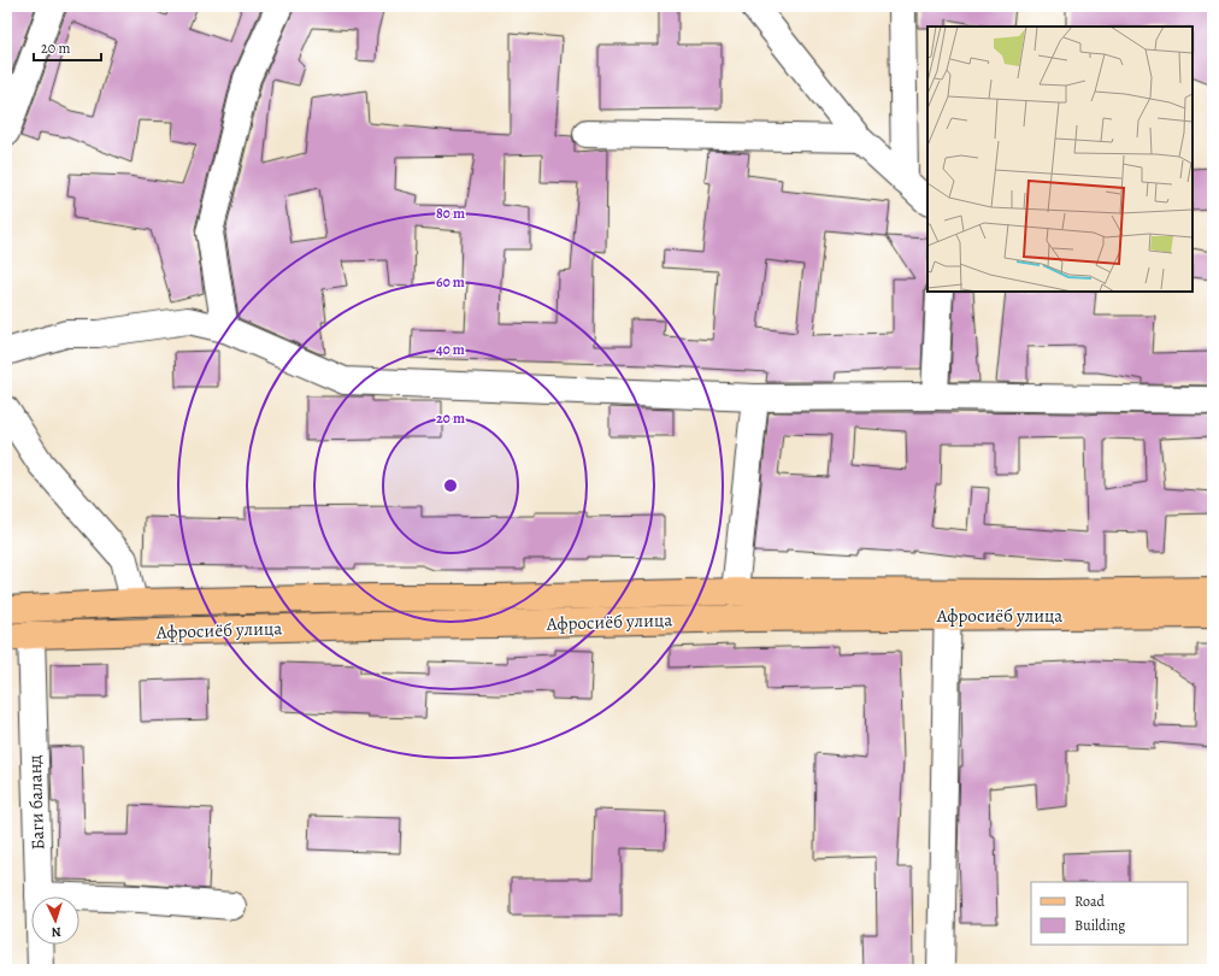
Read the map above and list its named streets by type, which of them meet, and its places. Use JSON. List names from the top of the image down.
{
  "streets": {
    "main road": ["Афросиёб улица"],
    "street": ["Баги баланд"]
  },
  "crossings": [
    ["Афросиёб улица", "Баги баланд"]
  ],
  "legend": ["Road", "Building"],
  "scale_bar": "20 m",
  "north": "bottom",
  "rings": [
    "80 m",
    "60 m",
    "40 m",
    "20 m"
  ]
}
